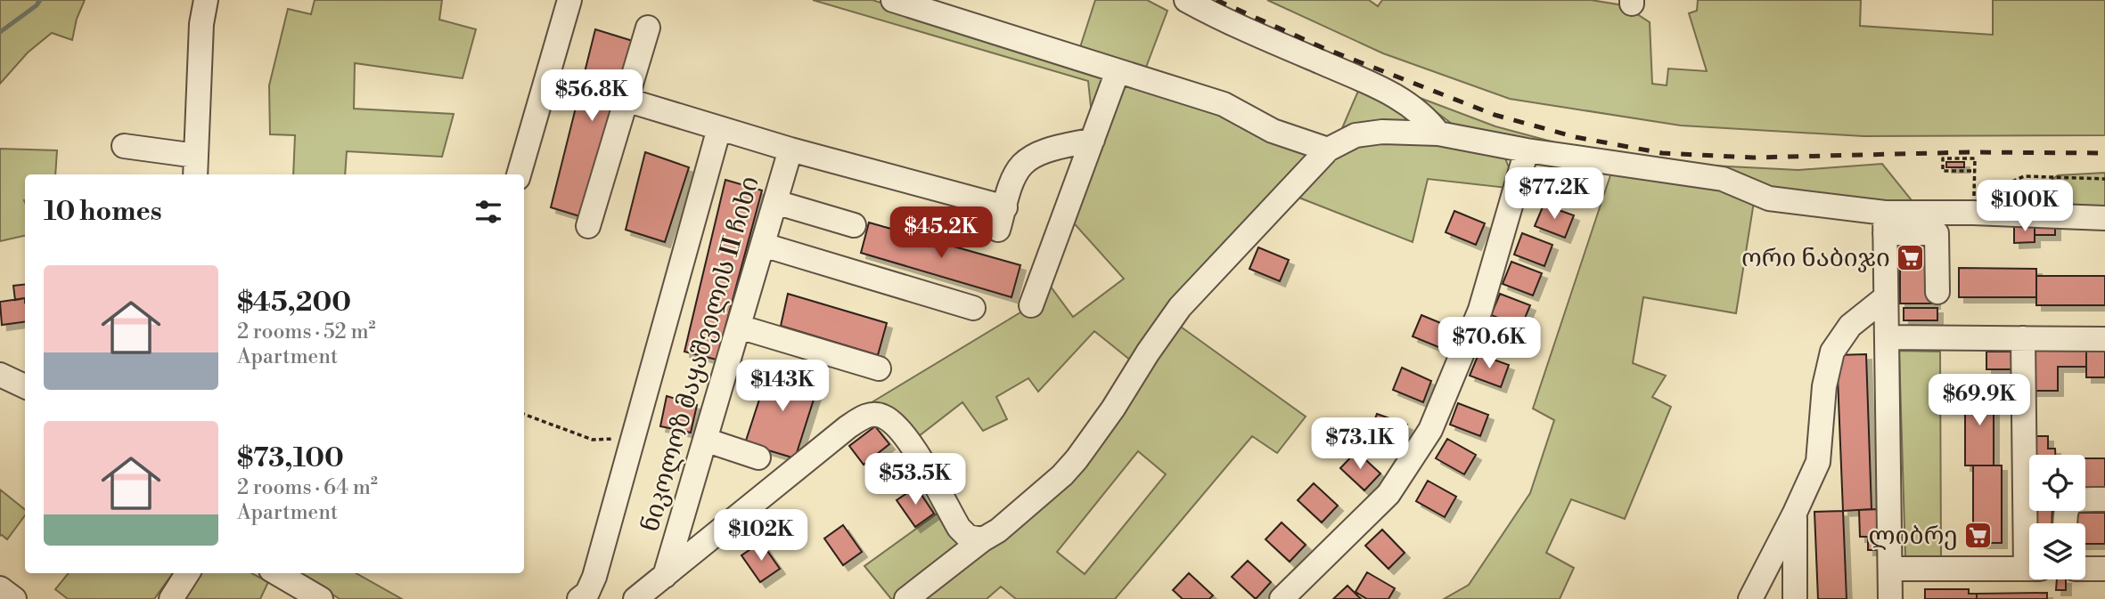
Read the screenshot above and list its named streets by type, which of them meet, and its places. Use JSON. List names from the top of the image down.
{
  "streets": {
    "street": ["ნიკოლოზ მაყაშვილის II ჩიხი"]
  },
  "places": {
    "supermarket": ["ორი ნაბიჯი", "ლიბრე"]
  },
  "page": {
    "price": [
      "$56.8K",
      "$77.2K",
      "$100K",
      "$45.2K",
      "$70.6K",
      "$143K",
      "$69.9K",
      "$73.1K",
      "$53.5K",
      "$102K"
    ],
    "heading": "10 homes",
    "list": [
      {
        "name": "$45,200",
        "note": "2 rooms · 52 m² · Apartment"
      },
      {
        "name": "$73,100",
        "note": "2 rooms · 64 m² · Apartment"
      }
    ]
  }
}
